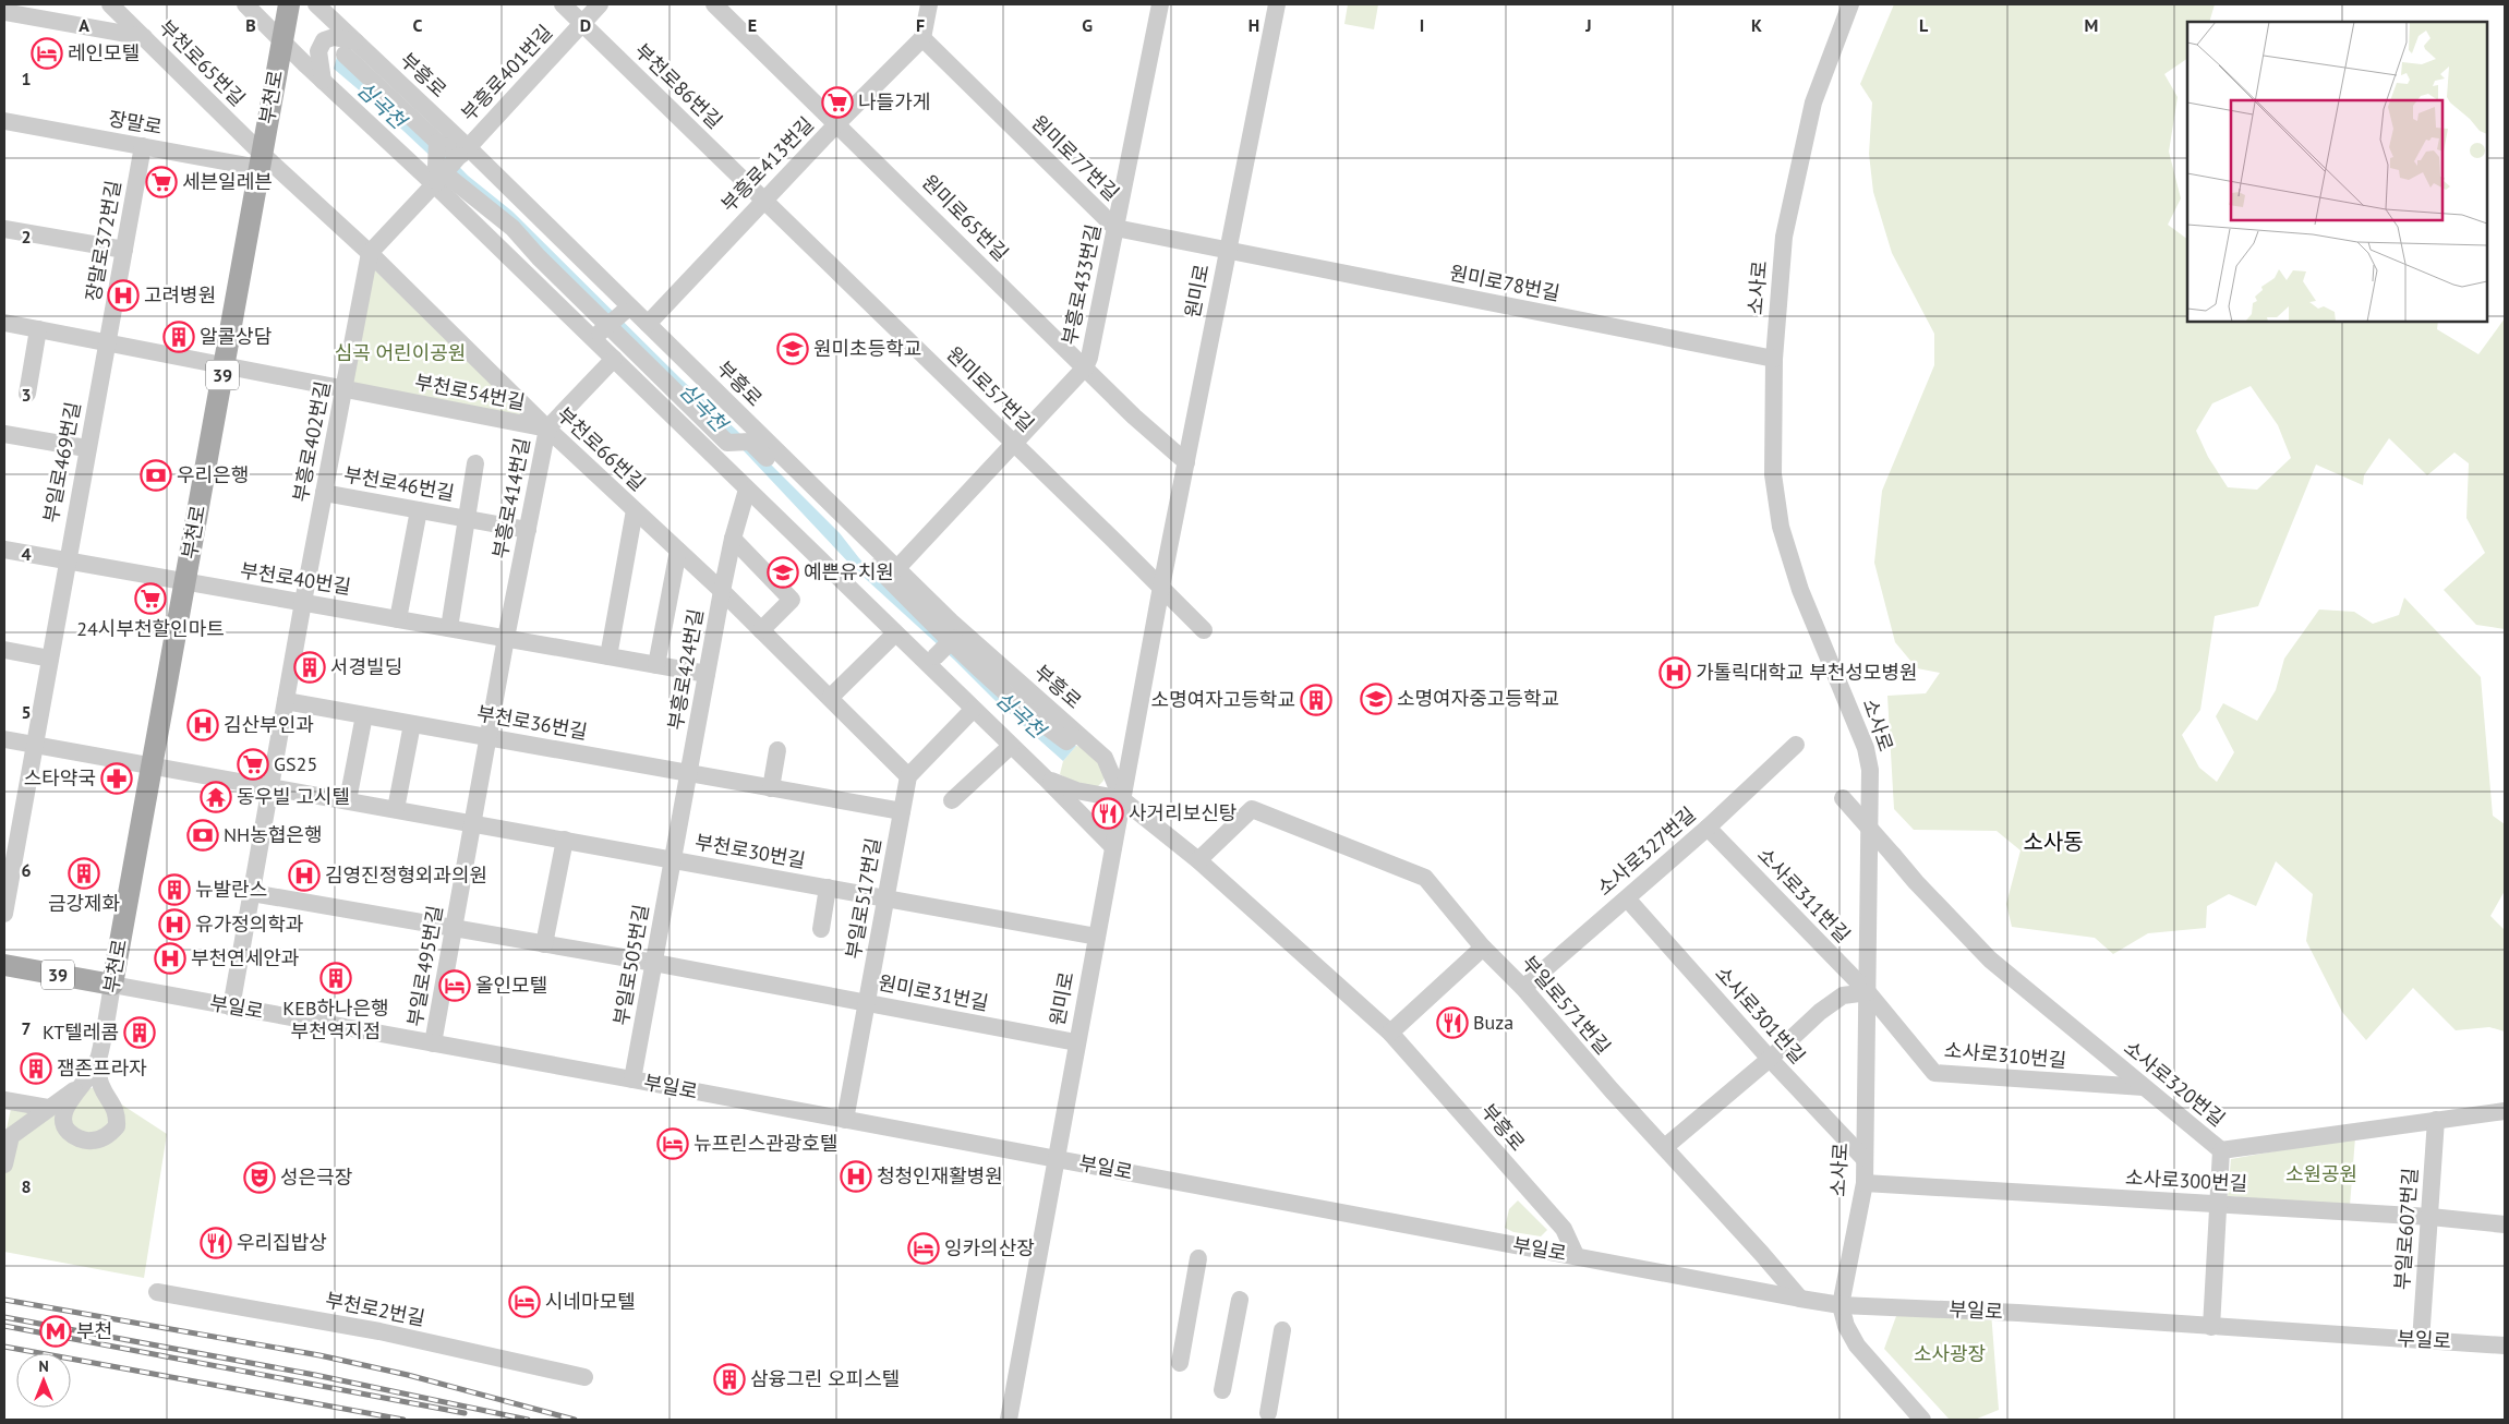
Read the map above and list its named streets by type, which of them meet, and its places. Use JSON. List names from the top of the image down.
{
  "streets": {
    "main road": ["부천로", "39", "부일로"],
    "street": [
      "부천로65번길",
      "부흥로401번길",
      "부흥로",
      "부천로86번길",
      "장말로",
      "원미로77번길",
      "부흥로413번길",
      "원미로65번길",
      "장말로372번길",
      "원미로78번길",
      "부흥로433번길",
      "소사로",
      "원미로",
      "원미로57번길",
      "부천로54번길",
      "부흥로402번길",
      "부천로66번길",
      "부일로469번길",
      "부천로46번길",
      "부흥로414번길",
      "부천로40번길",
      "부흥로424번길",
      "부천로36번길",
      "부천로30번길",
      "소사로327번길",
      "소사로311번길",
      "부일로517번길",
      "부일로505번길",
      "부일로495번길",
      "원미로31번길",
      "부일로571번길",
      "소사로301번길",
      "소사로310번길",
      "소사로320번길",
      "소사로300번길",
      "부일로607번길",
      "부천로2번길"
    ]
  },
  "crossings": [
    ["부천로65번길", "부천로"],
    ["부천로65번길", "장말로"],
    ["부천로65번길", "부천로66번길"],
    ["부흥로401번길", "부흥로"],
    ["부흥로401번길", "부천로86번길"],
    ["부흥로", "부천로"],
    ["부흥로", "부흥로413번길"],
    ["부흥로", "부흥로433번길"],
    ["부흥로", "원미로"],
    ["부흥로", "부흥로414번길"],
    ["부흥로", "부흥로424번길"],
    ["부흥로", "부일로571번길"],
    ["부흥로", "부일로"],
    ["부천로86번길", "부흥로413번길"],
    ["부천로86번길", "원미로57번길"],
    ["부천로", "장말로"],
    ["부천로", "부천로54번길"],
    ["부천로", "부천로66번길"],
    ["부천로", "부천로40번길"],
    ["부천로", "부천로30번길"],
    ["부천로", "부일로"],
    ["장말로", "장말로372번길"],
    ["장말로", "부천로66번길"],
    ["원미로77번길", "부흥로413번길"],
    ["원미로77번길", "원미로78번길"],
    ["원미로77번길", "부흥로433번길"],
    ["원미로77번길", "원미로"],
    ["부흥로413번길", "원미로65번길"],
    ["부흥로413번길", "원미로57번길"],
    ["원미로65번길", "부흥로433번길"],
    ["원미로65번길", "원미로"],
    ["장말로372번길", "부천로54번길"],
    ["장말로372번길", "부일로469번길"],
    ["원미로78번길", "소사로"],
    ["원미로78번길", "원미로"],
    ["부흥로433번길", "원미로57번길"],
    ["소사로", "소사로311번길"],
    ["소사로", "부일로"],
    ["소사로", "소사로301번길"],
    ["소사로", "소사로310번길"],
    ["소사로", "소사로300번길"],
    ["원미로", "원미로57번길"],
    ["원미로", "부천로30번길"],
    ["원미로", "원미로31번길"],
    ["원미로", "부일로"],
    ["부천로54번길", "부흥로402번길"],
    ["부천로54번길", "부천로66번길"],
    ["부천로54번길", "부일로469번길"],
    ["부천로54번길", "부흥로414번길"],
    ["부흥로402번길", "부천로66번길"],
    ["부흥로402번길", "부천로46번길"],
    ["부흥로402번길", "부천로40번길"],
    ["부흥로402번길", "부천로36번길"],
    ["부흥로402번길", "부천로30번길"],
    ["부흥로402번길", "원미로31번길"],
    ["부흥로402번길", "부일로"],
    ["부천로66번길", "부흥로414번길"],
    ["부천로66번길", "부흥로424번길"],
    ["부천로66번길", "부일로517번길"],
    ["부일로469번길", "부천로40번길"],
    ["부일로469번길", "부천로30번길"],
    ["부천로46번길", "부흥로414번길"],
    ["부흥로414번길", "부천로40번길"],
    ["부흥로414번길", "부일로495번길"],
    ["부천로40번길", "부흥로424번길"],
    ["부천로40번길", "부일로495번길"],
    ["부흥로424번길", "부천로36번길"],
    ["부흥로424번길", "부천로30번길"],
    ["부흥로424번길", "부일로505번길"],
    ["부천로36번길", "부일로517번길"],
    ["부천로36번길", "부일로495번길"],
    ["부천로30번길", "부일로517번길"],
    ["부천로30번길", "부일로505번길"],
    ["부천로30번길", "부일로495번길"],
    ["소사로327번길", "소사로311번길"],
    ["소사로327번길", "부일로571번길"],
    ["소사로327번길", "소사로301번길"],
    ["소사로311번길", "소사로310번길"],
    ["부일로517번길", "원미로31번길"],
    ["부일로517번길", "부일로"],
    ["부일로505번길", "원미로31번길"],
    ["부일로505번길", "부일로"],
    ["부일로495번길", "원미로31번길"],
    ["부일로495번길", "부일로"],
    ["부일로571번길", "부일로"],
    ["부일로", "부일로607번길"],
    ["소사로310번길", "소사로320번길"],
    ["소사로320번길", "부일로607번길"],
    ["소사로300번길", "부일로607번길"]
  ],
  "districts": ["소사동"],
  "water": ["심곡천"],
  "parks": ["심곡 어린이공원", "소원공원", "소사광장"],
  "places": {
    "hotel": [
      "레인모텔",
      "올인모텔",
      "뉴프린스관광호텔",
      "잉카의산장",
      "시네마모텔"
    ],
    "supermarket": [
      "나들가게",
      "세븐일레븐",
      "24시부천할인마트",
      "GS25"
    ],
    "hospital": [
      "고려병원",
      "가톨릭대학교 부천성모병원",
      "김산부인과",
      "김영진정형외과의원",
      "유가정의학과",
      "부천연세안과",
      "청청인재활병원"
    ],
    "building": [
      "알콜상담",
      "서경빌딩",
      "소명여자고등학교",
      "금강제화",
      "뉴발란스",
      "KEB하나은행 부천역지점",
      "KT텔레콤",
      "잼존프라자",
      "삼융그린 오피스텔"
    ],
    "school or university": ["원미초등학교", "예쁜유치원", "소명여자중고등학교"],
    "bank": ["우리은행", "NH농협은행"],
    "pharmacy": ["스타약국"],
    "temple": ["동우빌 고시텔"],
    "restaurant": ["사거리보신탕", "Buza", "우리집밥상"],
    "theatre": ["성은극장"],
    "metro station": ["부천"]
  },
  "north": "top",
  "grid": {
    "columns": [
      "A",
      "B",
      "C",
      "D",
      "E",
      "F",
      "G",
      "H",
      "I",
      "J",
      "K",
      "L",
      "M"
    ],
    "rows": [
      "1",
      "2",
      "3",
      "4",
      "5",
      "6",
      "7",
      "8"
    ]
  }
}
